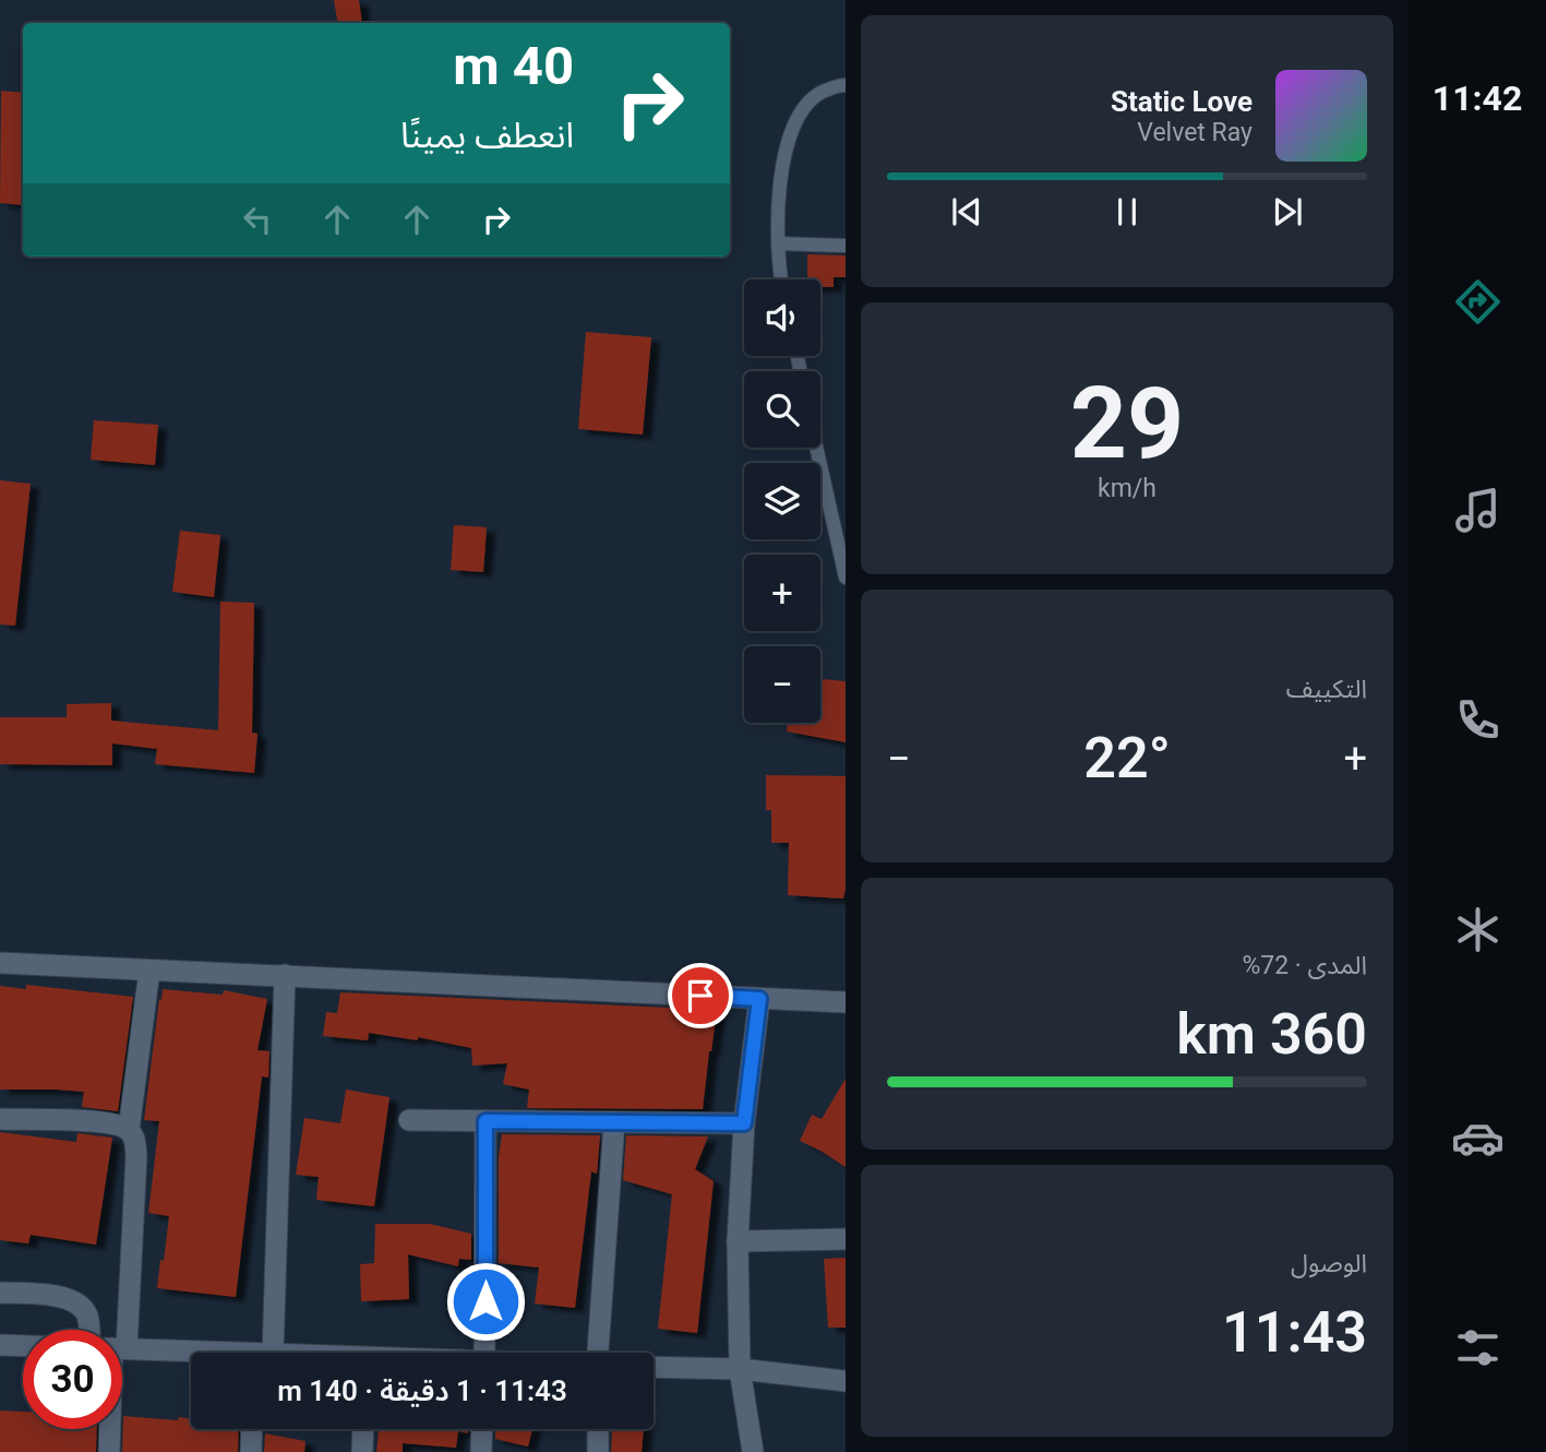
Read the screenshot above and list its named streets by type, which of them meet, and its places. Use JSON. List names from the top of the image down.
{
  "page": {
    "tabs": "11:42",
    "turn": ["40 m", "انعطف يمينًا"],
    "song": ["Static Love", "Velvet Ray"],
    "map_buttons": ["+", "−"],
    "tile": [
      ["29", "km/h"],
      "التكييف",
      ["المدى · 72%", "360 km"],
      ["الوصول", "11:43"]
    ],
    "heat": ["−", "22°", "+"],
    "limit": "30",
    "trip": "11:43 · 1 دقيقة · 140 m"
  }
}
